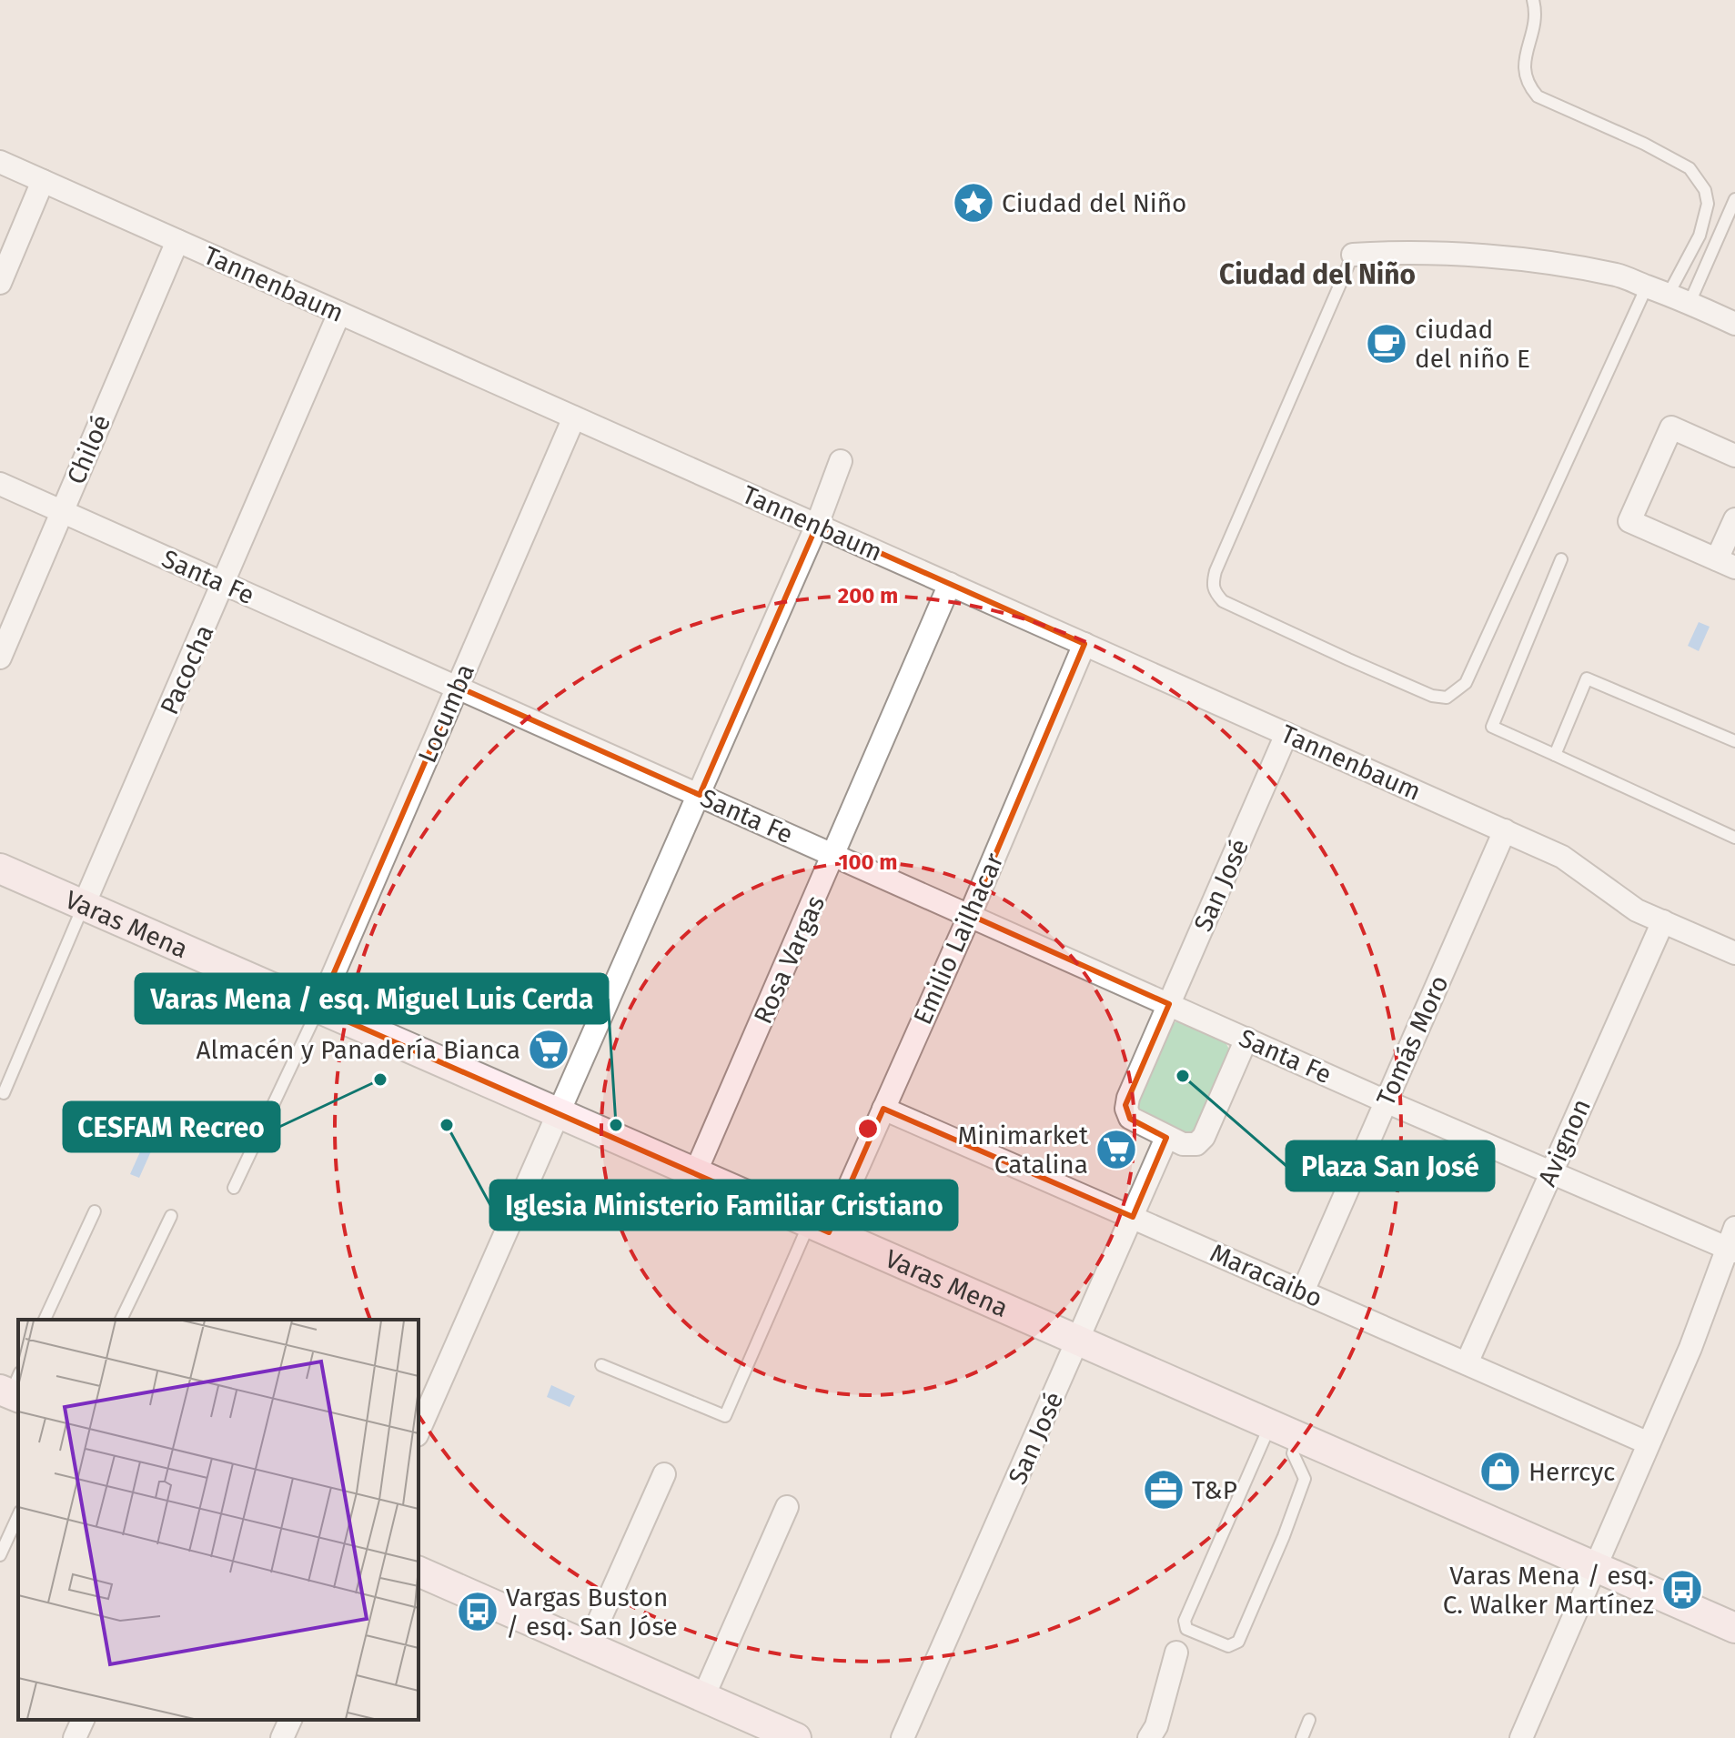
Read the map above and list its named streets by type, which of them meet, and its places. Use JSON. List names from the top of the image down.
{
  "streets": {
    "street": [
      "Tannenbaum",
      "Chiloé",
      "Santa Fe",
      "Pacocha",
      "Locumba",
      "San José",
      "Varas Mena",
      "Emilio Lailhacar",
      "Rosa Vargas",
      "Tomás Moro",
      "Avignon",
      "Maracaibo"
    ]
  },
  "crossings": [
    ["Tannenbaum", "Chiloé"],
    ["Tannenbaum", "Pacocha"],
    ["Tannenbaum", "Locumba"],
    ["Tannenbaum", "San José"],
    ["Tannenbaum", "Emilio Lailhacar"],
    ["Tannenbaum", "Rosa Vargas"],
    ["Tannenbaum", "Tomás Moro"],
    ["Tannenbaum", "Avignon"],
    ["Chiloé", "Santa Fe"],
    ["Santa Fe", "Pacocha"],
    ["Santa Fe", "Locumba"],
    ["Santa Fe", "San José"],
    ["Santa Fe", "Emilio Lailhacar"],
    ["Santa Fe", "Rosa Vargas"],
    ["Santa Fe", "Tomás Moro"],
    ["Santa Fe", "Avignon"],
    ["Pacocha", "Varas Mena"],
    ["Locumba", "Varas Mena"],
    ["San José", "Varas Mena"],
    ["San José", "Maracaibo"],
    ["Varas Mena", "Emilio Lailhacar"],
    ["Varas Mena", "Rosa Vargas"],
    ["Emilio Lailhacar", "Maracaibo"],
    ["Tomás Moro", "Maracaibo"],
    ["Avignon", "Maracaibo"]
  ],
  "districts": ["Ciudad del Niño"],
  "places": {
    "place": ["Ciudad del Niño"],
    "cafe": ["ciudad del niño E"],
    "supermarket": ["Almacén y Panadería Bianca", "Minimarket Catalina"],
    "other": [
      "Plaza San José",
      "CESFAM Recreo",
      "Iglesia Ministerio Familiar Cristiano",
      "Varas Mena / esq. Miguel Luis Cerda"
    ],
    "shop": ["Herrcyc"],
    "office": ["T&P"],
    "bus stop": ["Varas Mena / esq. C. Walker Martínez", "Vargas Buston / esq. San Jóse"]
  },
  "rings": ["200 m", "100 m"]
}
